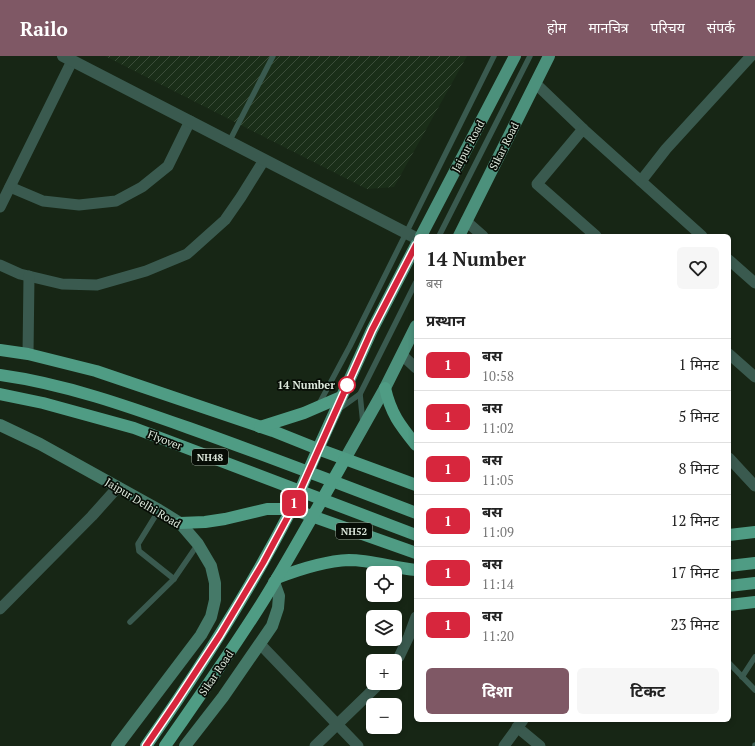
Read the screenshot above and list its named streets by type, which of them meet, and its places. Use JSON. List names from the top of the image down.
{
  "streets": {
    "highway": [
      "Sikar Road",
      "Flyover",
      "NH48",
      "NH52"
    ],
    "main road": ["Jaipur Road", "Jaipur Delhi Road"]
  },
  "crossings": [
    ["Sikar Road", "NH52"]
  ],
  "places": ["14 Number"],
  "lines": ["bus line 1"],
  "page": {
    "header": "Railo",
    "nav": [
      "होम",
      "मानचित्र",
      "परिचय",
      "संपर्क"
    ],
    "on_map": "1",
    "heading": [
      ["14 Number", "बस"],
      "प्रस्थान"
    ],
    "list": [
      {
        "mark": "1",
        "name": "बस",
        "note": "10:58",
        "value": "1 मिनट"
      },
      {
        "mark": "1",
        "name": "बस",
        "note": "11:02",
        "value": "5 मिनट"
      },
      {
        "mark": "1",
        "name": "बस",
        "note": "11:05",
        "value": "8 मिनट"
      },
      {
        "mark": "1",
        "name": "बस",
        "note": "11:09",
        "value": "12 मिनट"
      },
      {
        "mark": "1",
        "name": "बस",
        "note": "11:14",
        "value": "17 मिनट"
      },
      {
        "mark": "1",
        "name": "बस",
        "note": "11:20",
        "value": "23 मिनट"
      }
    ],
    "map_buttons": ["+", "−"],
    "buttons": ["दिशा", "टिकट"]
  }
}
